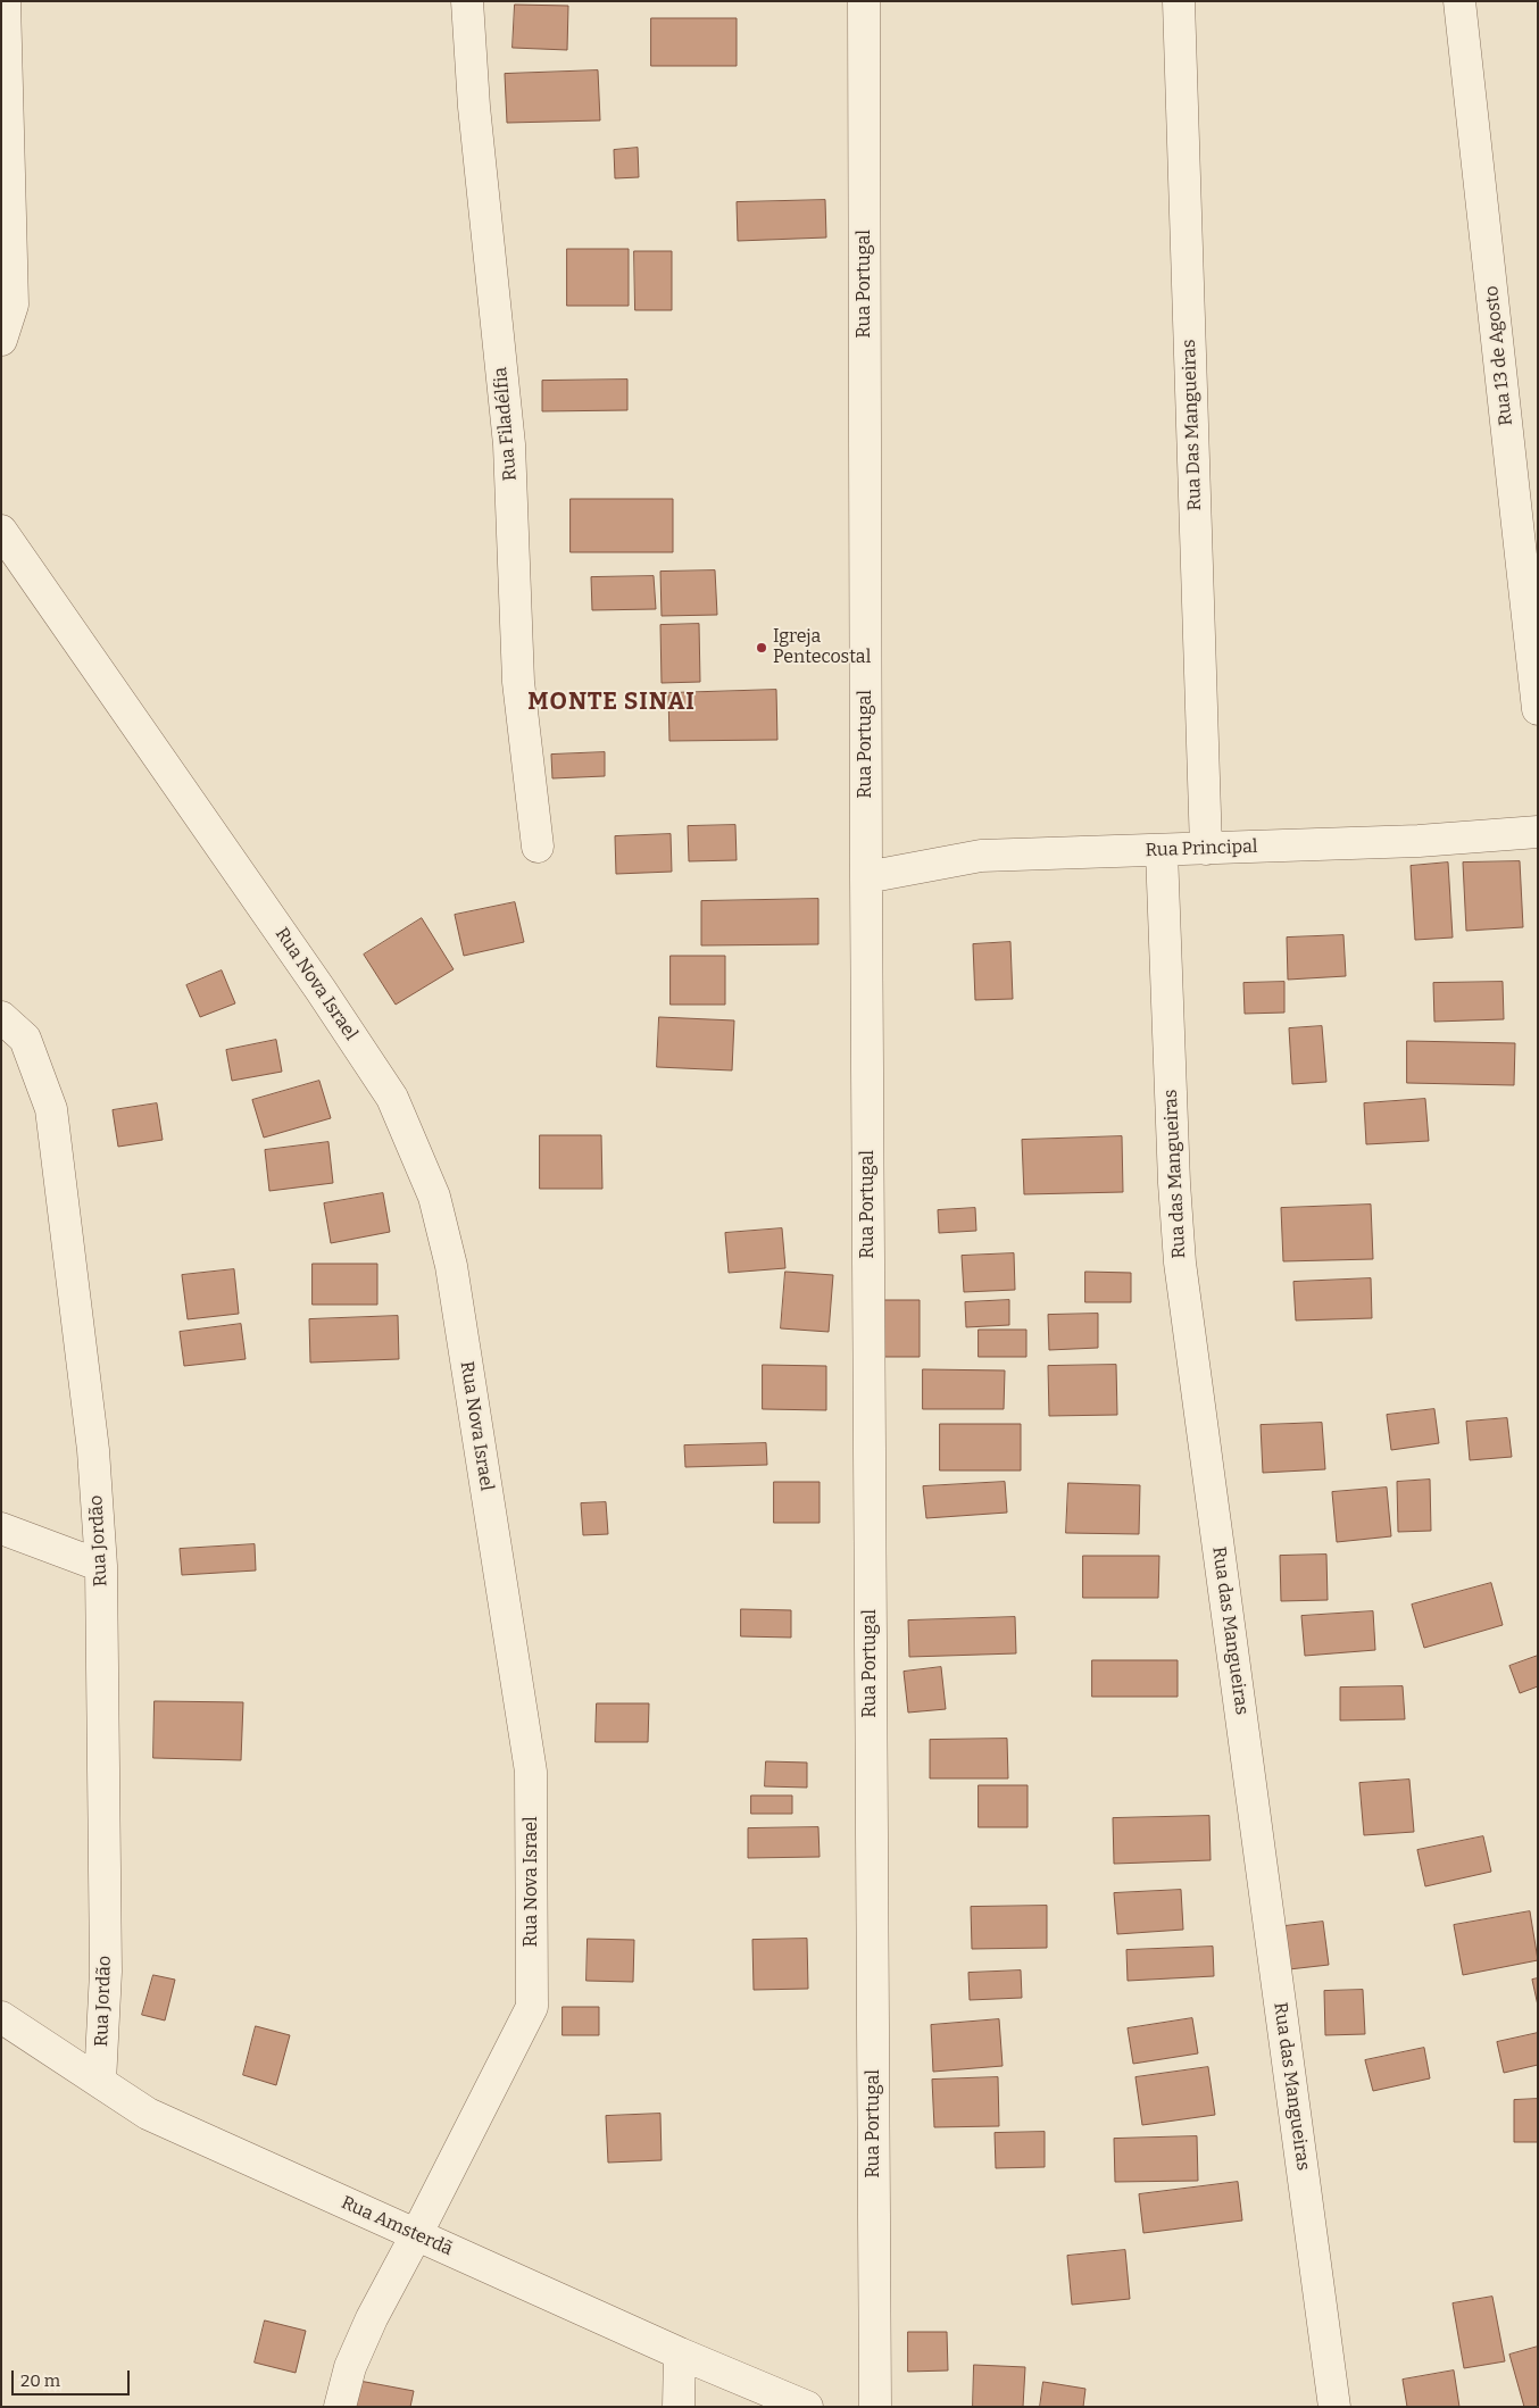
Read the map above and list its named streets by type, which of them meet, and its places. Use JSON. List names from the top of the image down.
{
  "streets": {
    "street": [
      "Rua Portugal",
      "Rua 13 de Agosto",
      "Rua Filadélfia",
      "Rua Das Mangueiras",
      "Rua Principal",
      "Rua Nova Israel",
      "Rua das Mangueiras",
      "Rua Jordão",
      "Rua Amsterdã"
    ]
  },
  "crossings": [
    ["Rua Portugal", "Rua Principal"],
    ["Rua Das Mangueiras", "Rua Principal"],
    ["Rua Principal", "Rua das Mangueiras"],
    ["Rua Nova Israel", "Rua Amsterdã"],
    ["Rua Jordão", "Rua Amsterdã"]
  ],
  "districts": ["MONTE SINAI"],
  "places": ["Igreja Pentecostal"],
  "scale_bar": "20 m"
}
